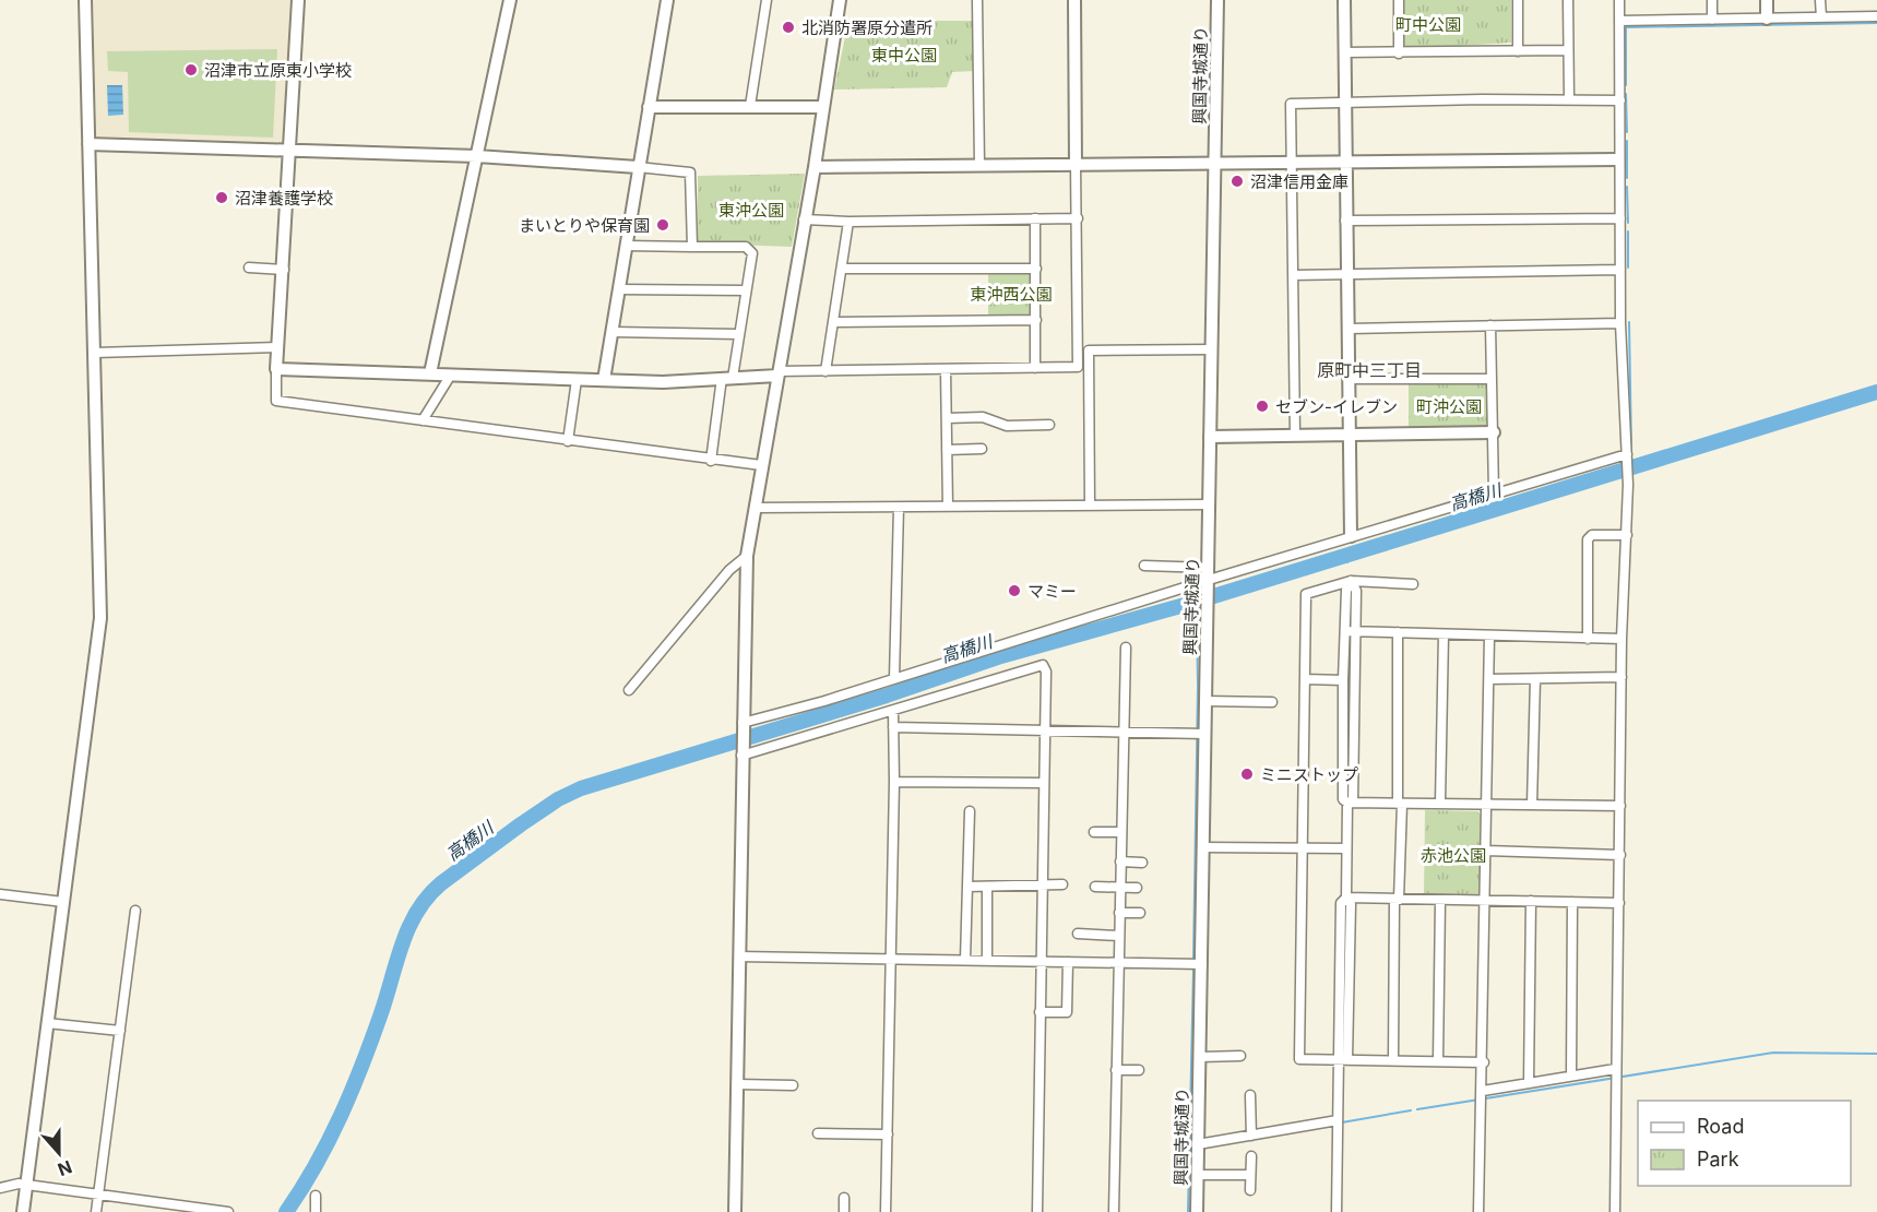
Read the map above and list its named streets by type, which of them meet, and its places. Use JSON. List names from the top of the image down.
{
  "streets": {
    "street": ["興国寺城通り"]
  },
  "districts": ["原町中三丁目"],
  "water": ["高橋川"],
  "parks": [
    "町中公園",
    "東中公園",
    "東沖公園",
    "東沖西公園",
    "町沖公園",
    "赤池公園"
  ],
  "places": [
    "北消防署原分遣所",
    "沼津市立原東小学校",
    "沼津信用金庫",
    "沼津養護学校",
    "まいとりや保育園",
    "セブン-イレブン",
    "マミー",
    "ミニストップ"
  ],
  "legend": ["Road", "Park"],
  "north": "bottom"
}
